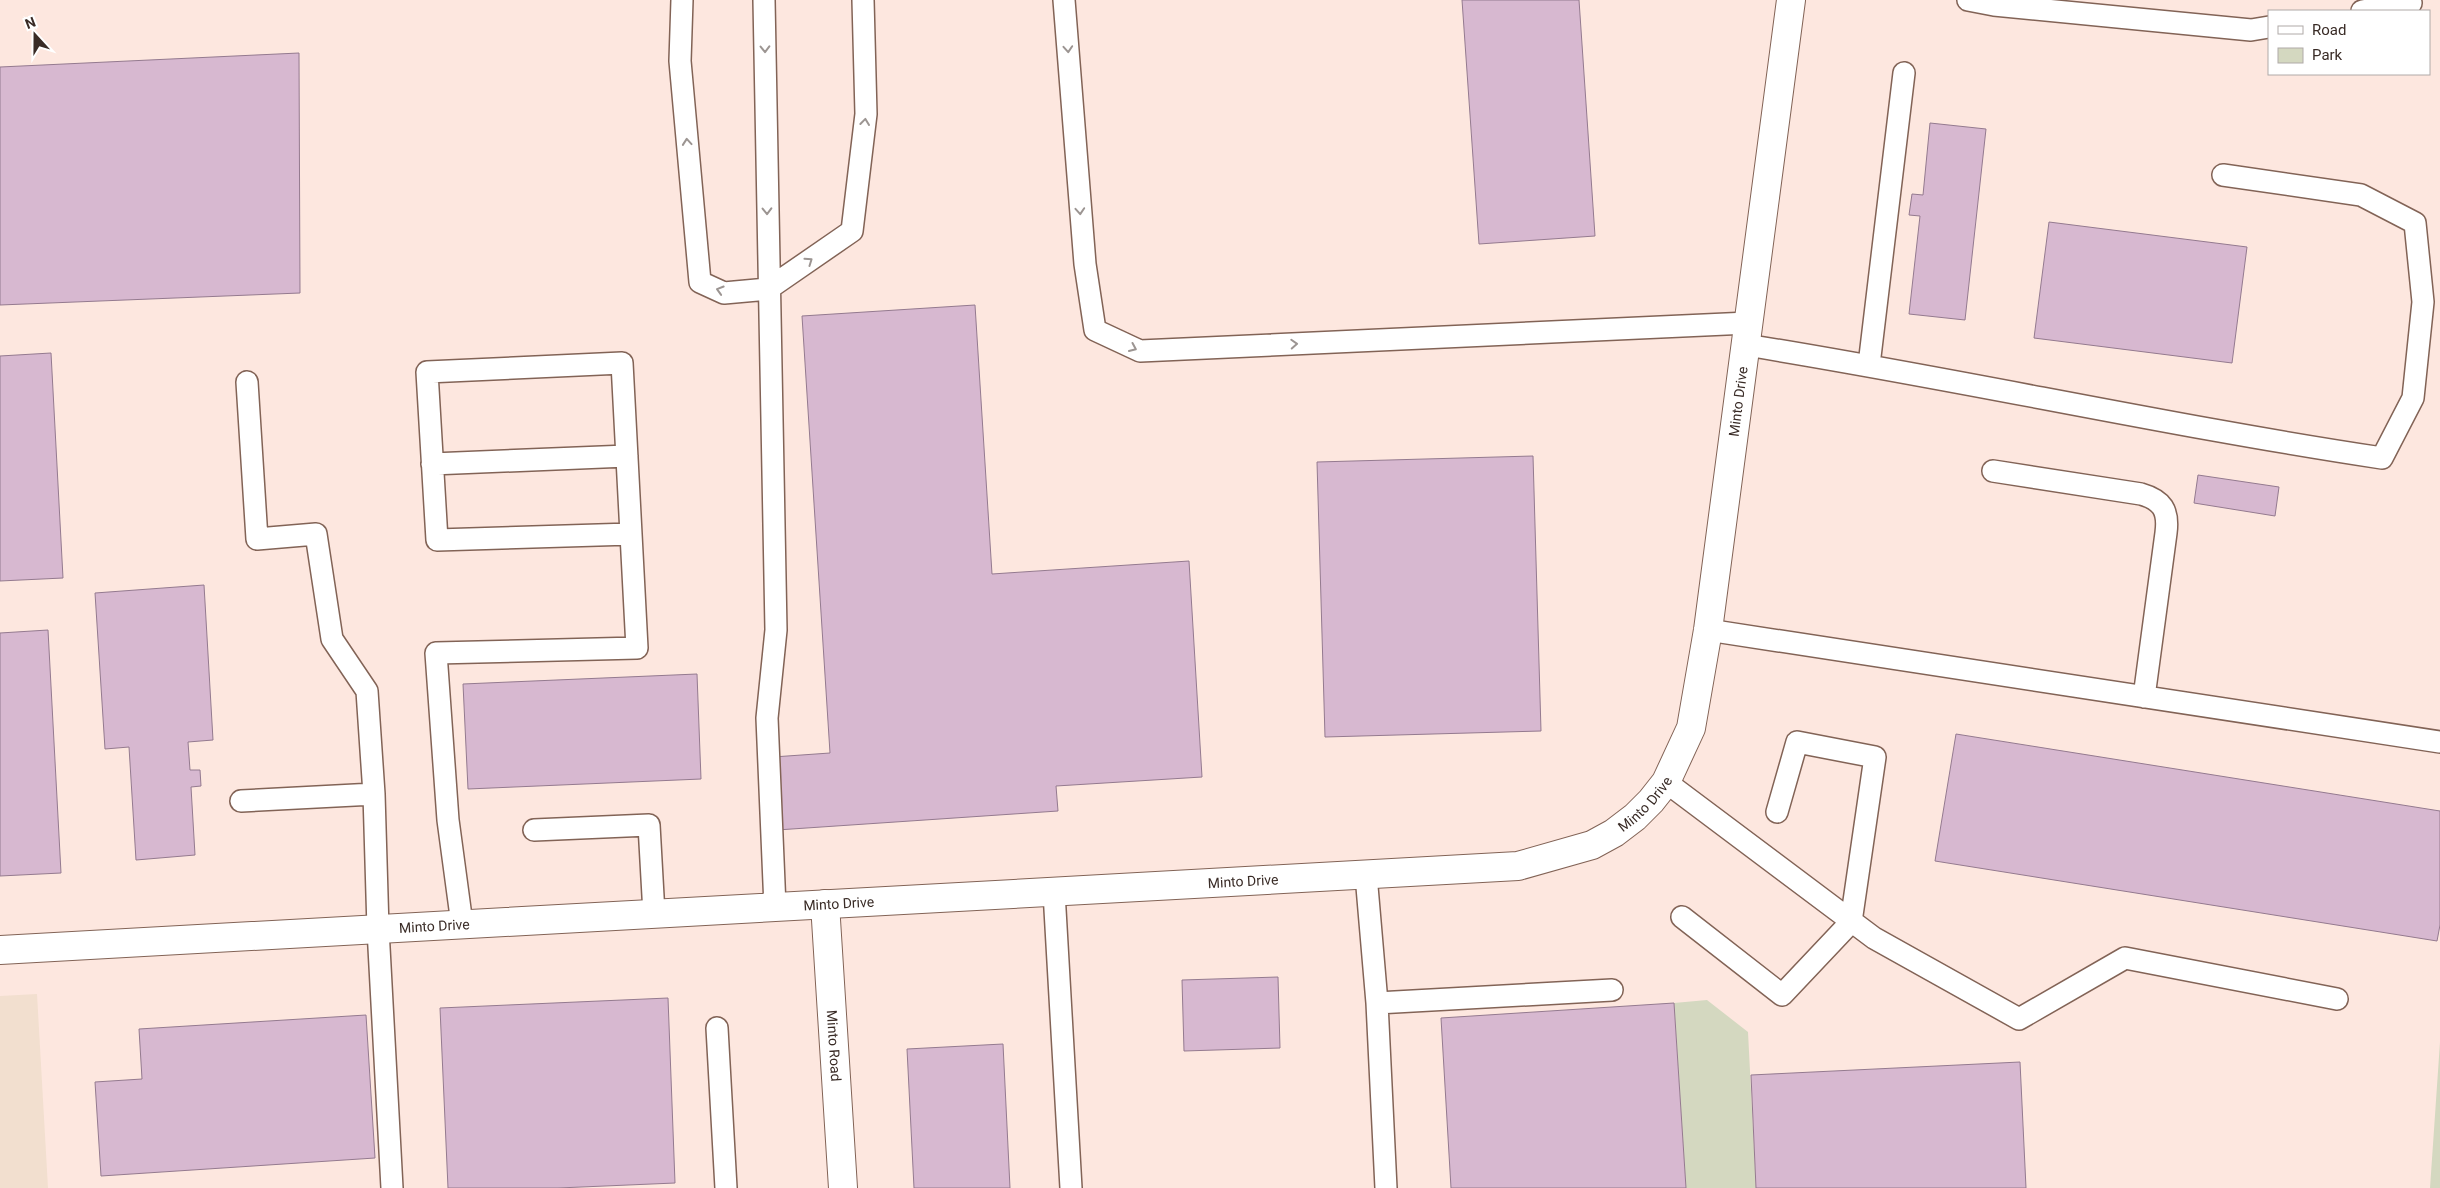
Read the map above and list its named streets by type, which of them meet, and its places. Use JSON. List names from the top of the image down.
{
  "streets": {
    "street": ["Minto Drive", "Minto Road"]
  },
  "crossings": [
    ["Minto Drive", "Minto Road"]
  ],
  "legend": ["Road", "Park"],
  "north": "top"
}
